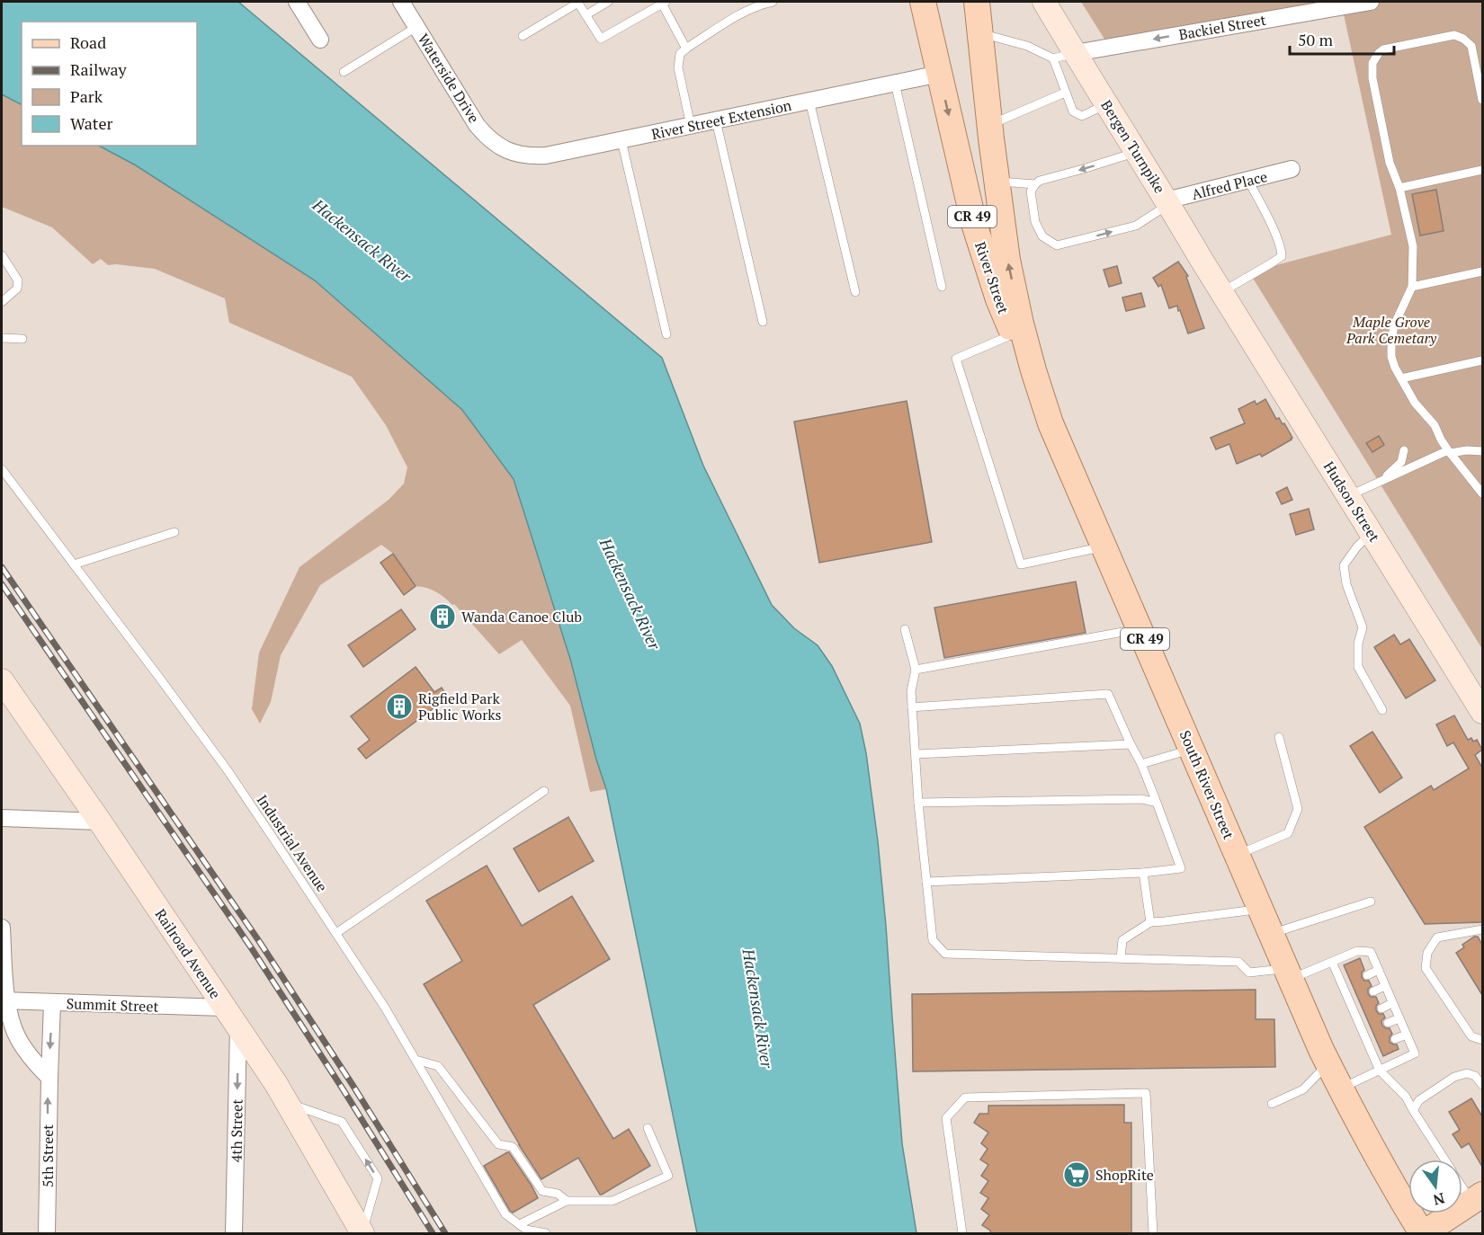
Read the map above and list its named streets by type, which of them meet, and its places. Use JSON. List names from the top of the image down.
{
  "streets": {
    "main road": [
      "Bergen Turnpike",
      "CR 49",
      "River Street",
      "Hudson Street",
      "South River Street",
      "Railroad Avenue"
    ],
    "street": [
      "Backiel Street",
      "Waterside Drive",
      "River Street Extension",
      "Alfred Place",
      "Summit Street",
      "4th Street",
      "5th Street"
    ],
    "lane": ["Industrial Avenue"]
  },
  "crossings": [
    ["Backiel Street", "Bergen Turnpike"],
    ["Waterside Drive", "River Street Extension"],
    ["River Street Extension", "River Street"],
    ["Bergen Turnpike", "Alfred Place"],
    ["Bergen Turnpike", "Hudson Street"],
    ["River Street", "South River Street"],
    ["Railroad Avenue", "Summit Street"],
    ["Railroad Avenue", "4th Street"],
    ["Summit Street", "5th Street"]
  ],
  "one_way": ["Backiel Street", "4th Street"],
  "water": ["Hackensack River"],
  "parks": ["Maple Grove Park Cemetary"],
  "places": {
    "building": ["Wanda Canoe Club", "Rigfield Park Public Works"],
    "supermarket": ["ShopRite"]
  },
  "legend": [
    "Road",
    "Railway",
    "Park",
    "Water"
  ],
  "scale_bar": "50 m",
  "north": "bottom"
}
